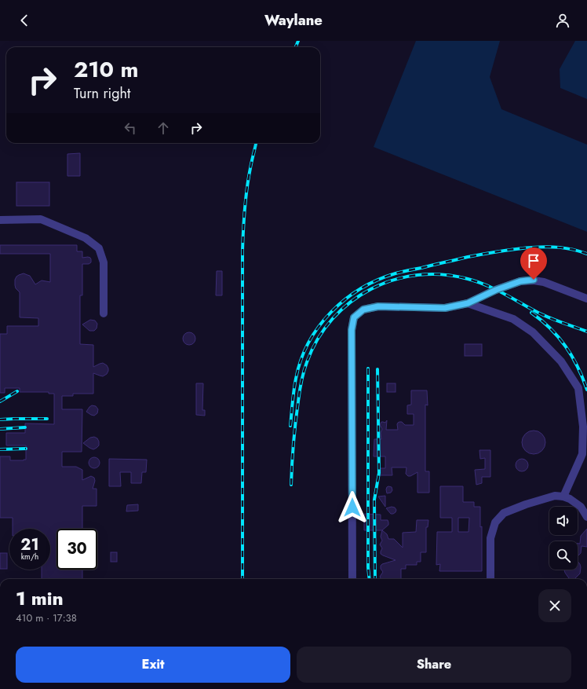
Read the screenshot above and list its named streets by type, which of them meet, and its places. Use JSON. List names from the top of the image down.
{
  "page": {
    "header": "Waylane",
    "turn": ["210 m", "Turn right"],
    "speed": "21 km/h",
    "limit": "30",
    "heading": ["1 min", "410 m · 17:38"],
    "buttons": ["Exit", "Share"]
  }
}
